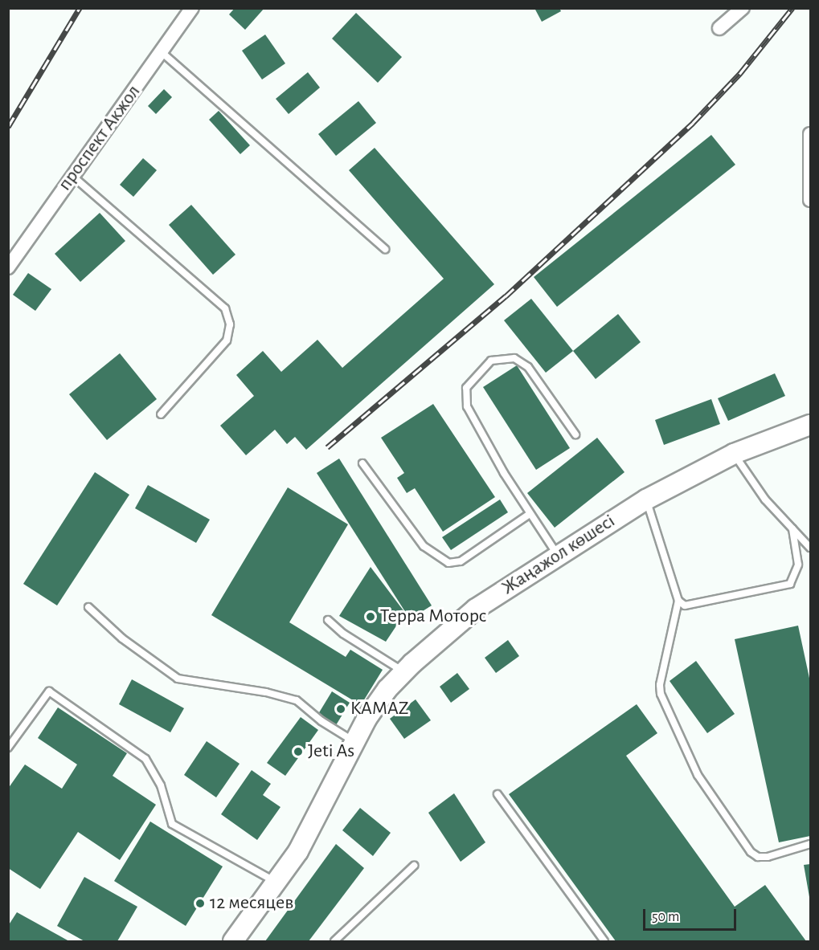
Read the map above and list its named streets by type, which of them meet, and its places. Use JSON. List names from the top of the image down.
{
  "streets": {
    "main road": ["Жаңажол көшесі"],
    "street": ["проспект Акжол"]
  },
  "places": [
    "Терра Моторс",
    "KAMAZ",
    "Jeti As",
    "12 месяцев"
  ],
  "scale_bar": "50 m"
}
